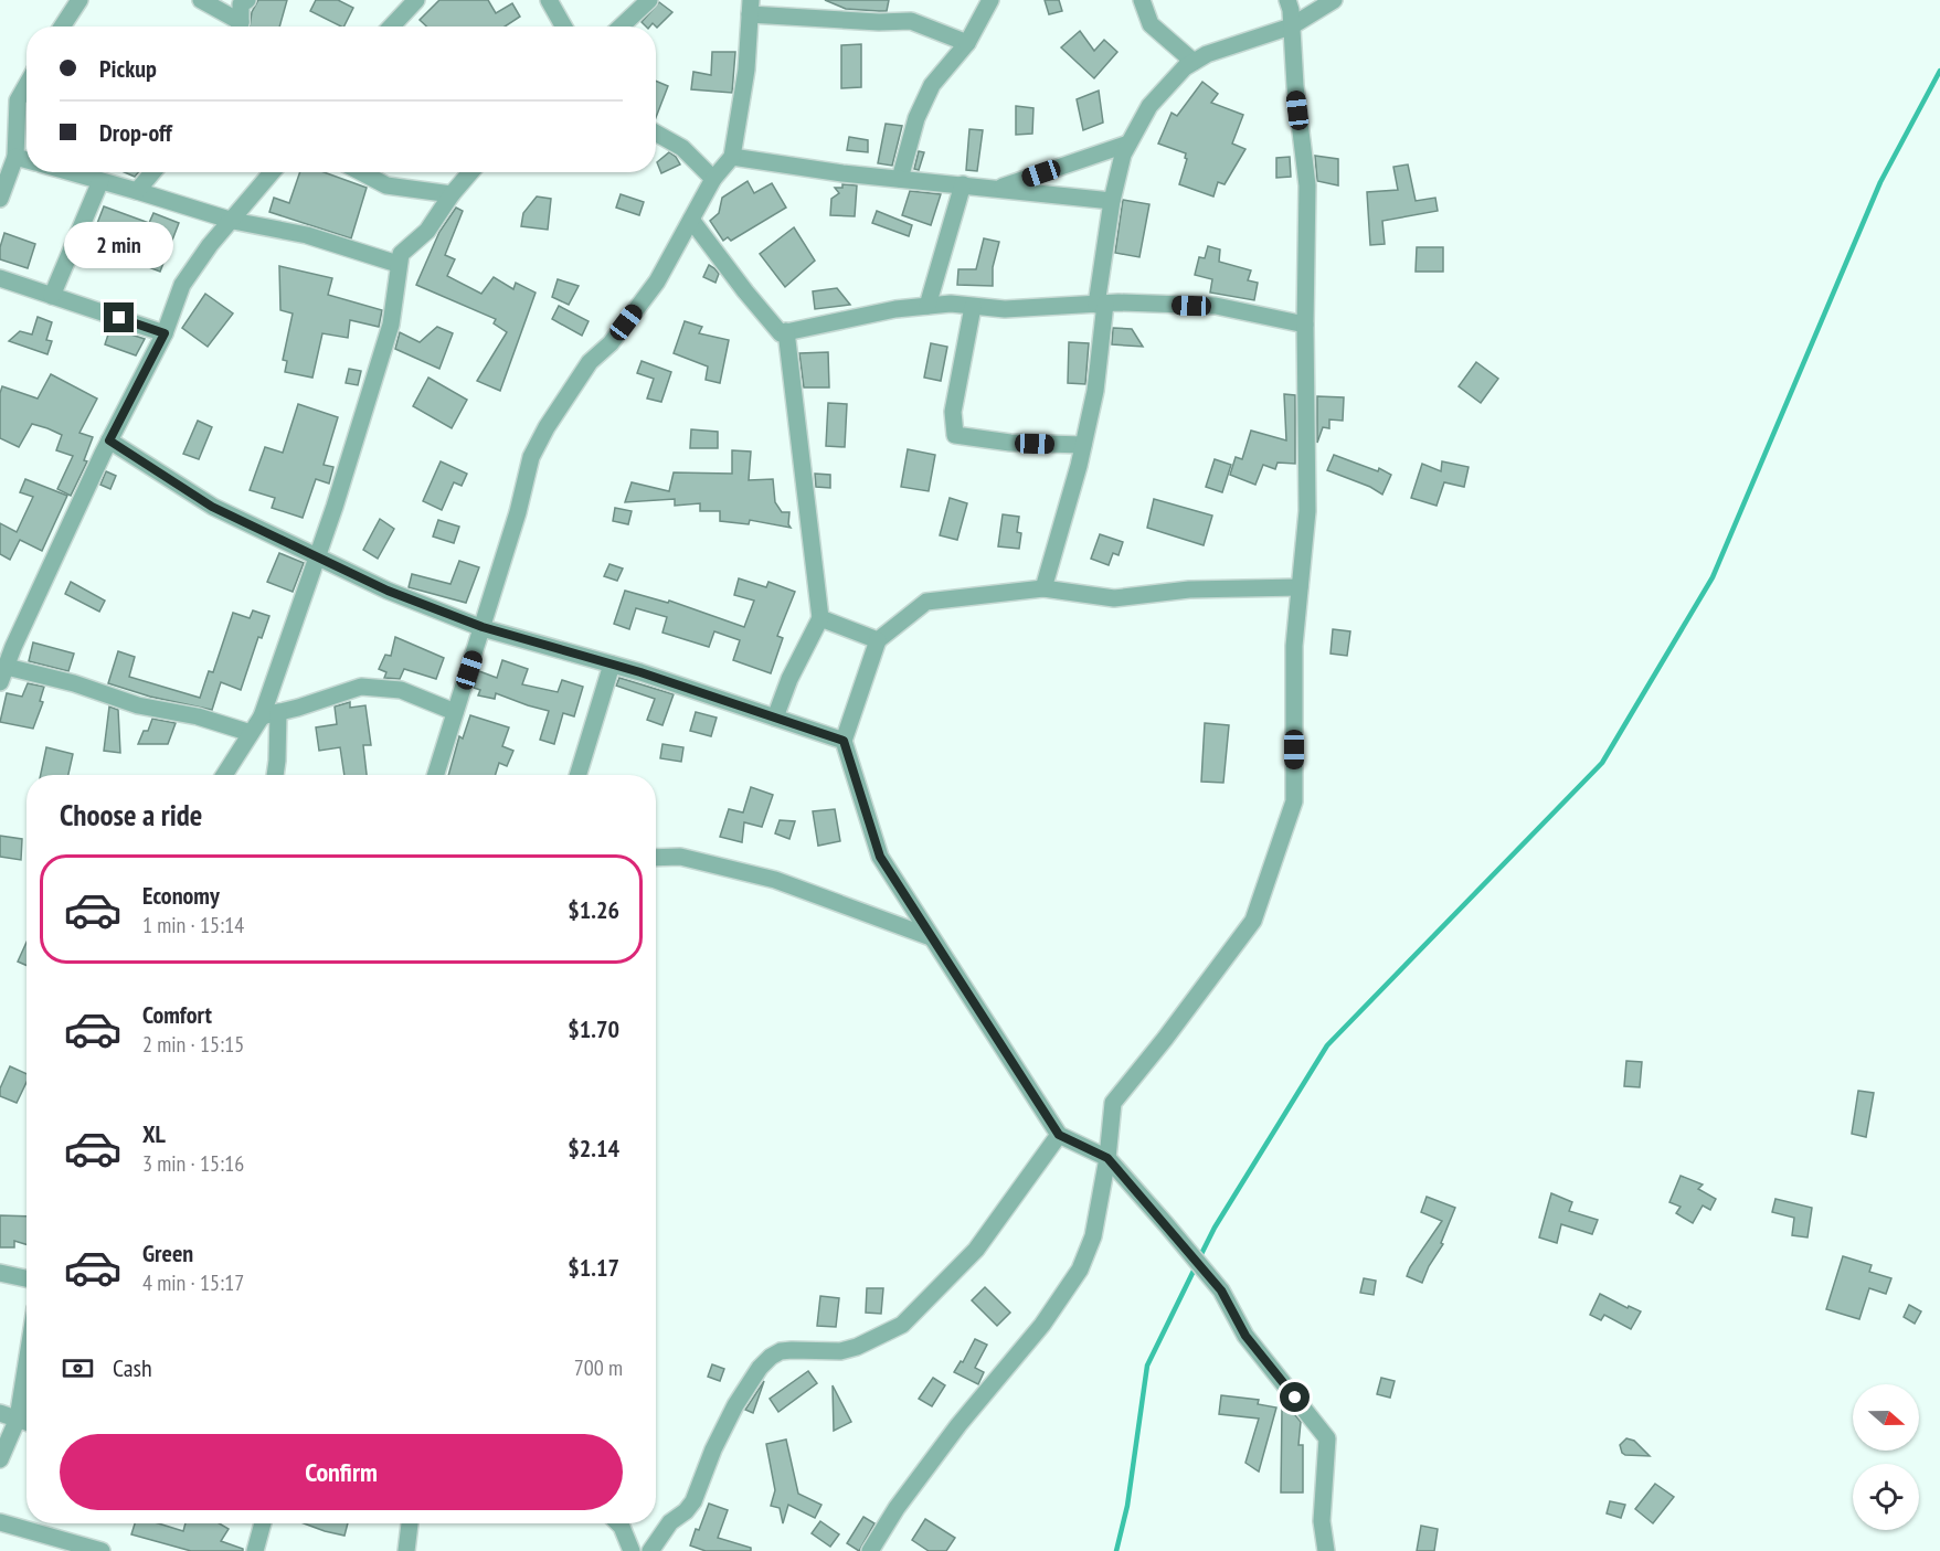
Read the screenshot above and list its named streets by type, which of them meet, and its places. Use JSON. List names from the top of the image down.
{
  "north": "right",
  "page": {
    "banner": ["Pickup", "Drop-off"],
    "bubble": "2 min",
    "heading": "Choose a ride",
    "list": [
      {
        "name": "Economy",
        "note": "1 min · 15:14",
        "value": "$1.26"
      },
      {
        "name": "Comfort",
        "note": "2 min · 15:15",
        "value": "$1.70"
      },
      {
        "name": "XL",
        "note": "3 min · 15:16",
        "value": "$2.14"
      },
      {
        "name": "Green",
        "note": "4 min · 15:17",
        "value": "$1.17"
      }
    ],
    "pay": ["Cash", "700 m"],
    "buttons": "Confirm"
  }
}
